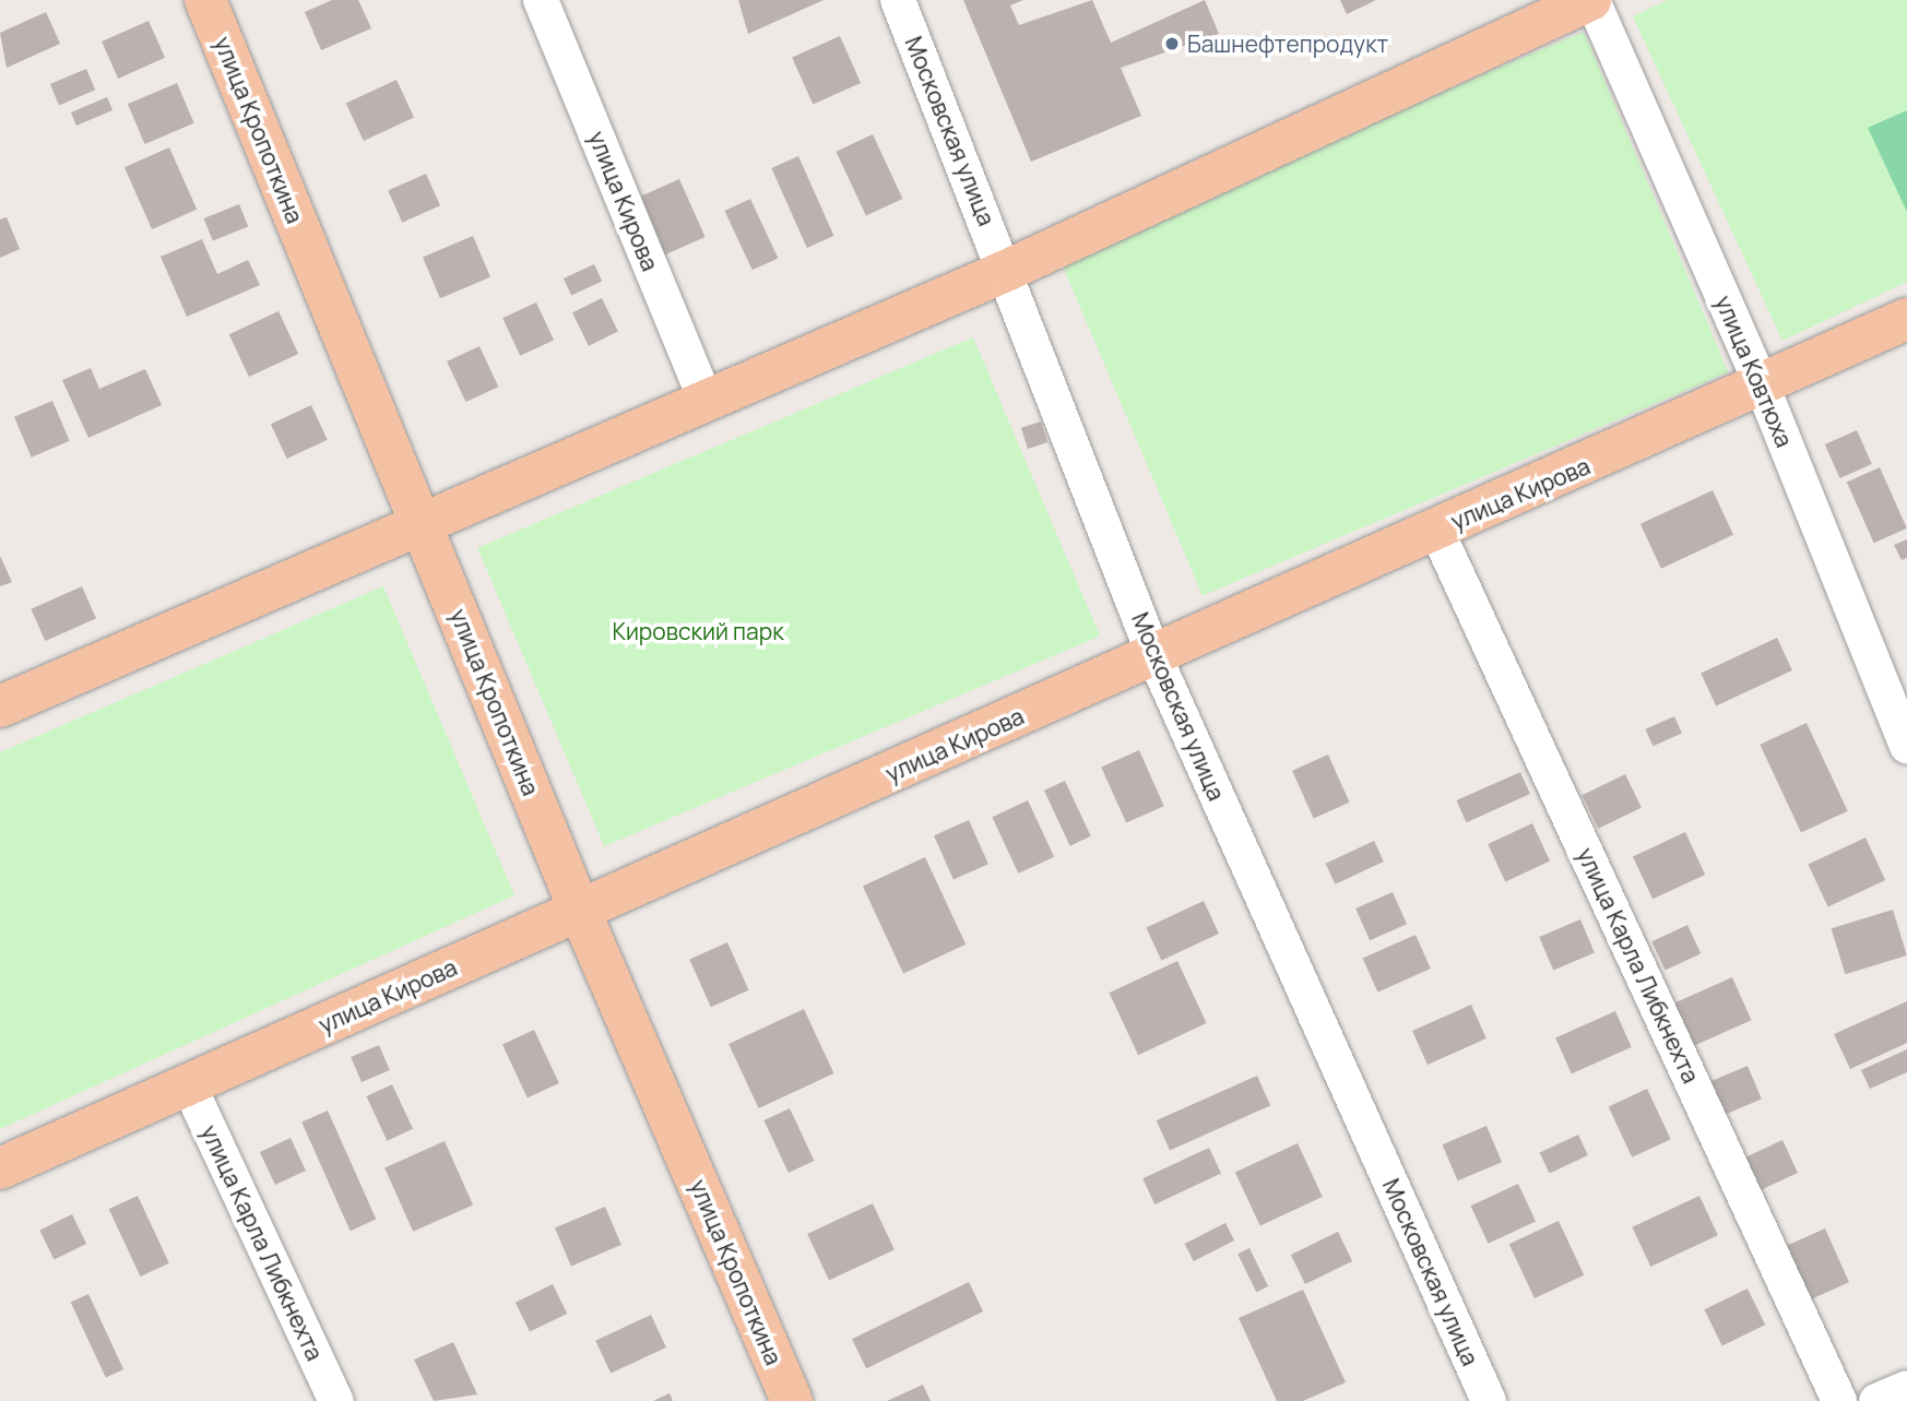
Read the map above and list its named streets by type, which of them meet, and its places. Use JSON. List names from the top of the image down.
{
  "streets": {
    "main road": ["улица Кропоткина", "улица Кирова"],
    "street": ["Московская улица", "улица Ковтюха", "улица Карла Либкнехта"]
  },
  "crossings": [
    ["улица Кропоткина", "улица Кирова"],
    ["Московская улица", "улица Кирова"],
    ["улица Кирова", "улица Ковтюха"],
    ["улица Кирова", "улица Карла Либкнехта"]
  ],
  "parks": ["Кировский парк"],
  "places": ["Башнефтепродукт"]
}
